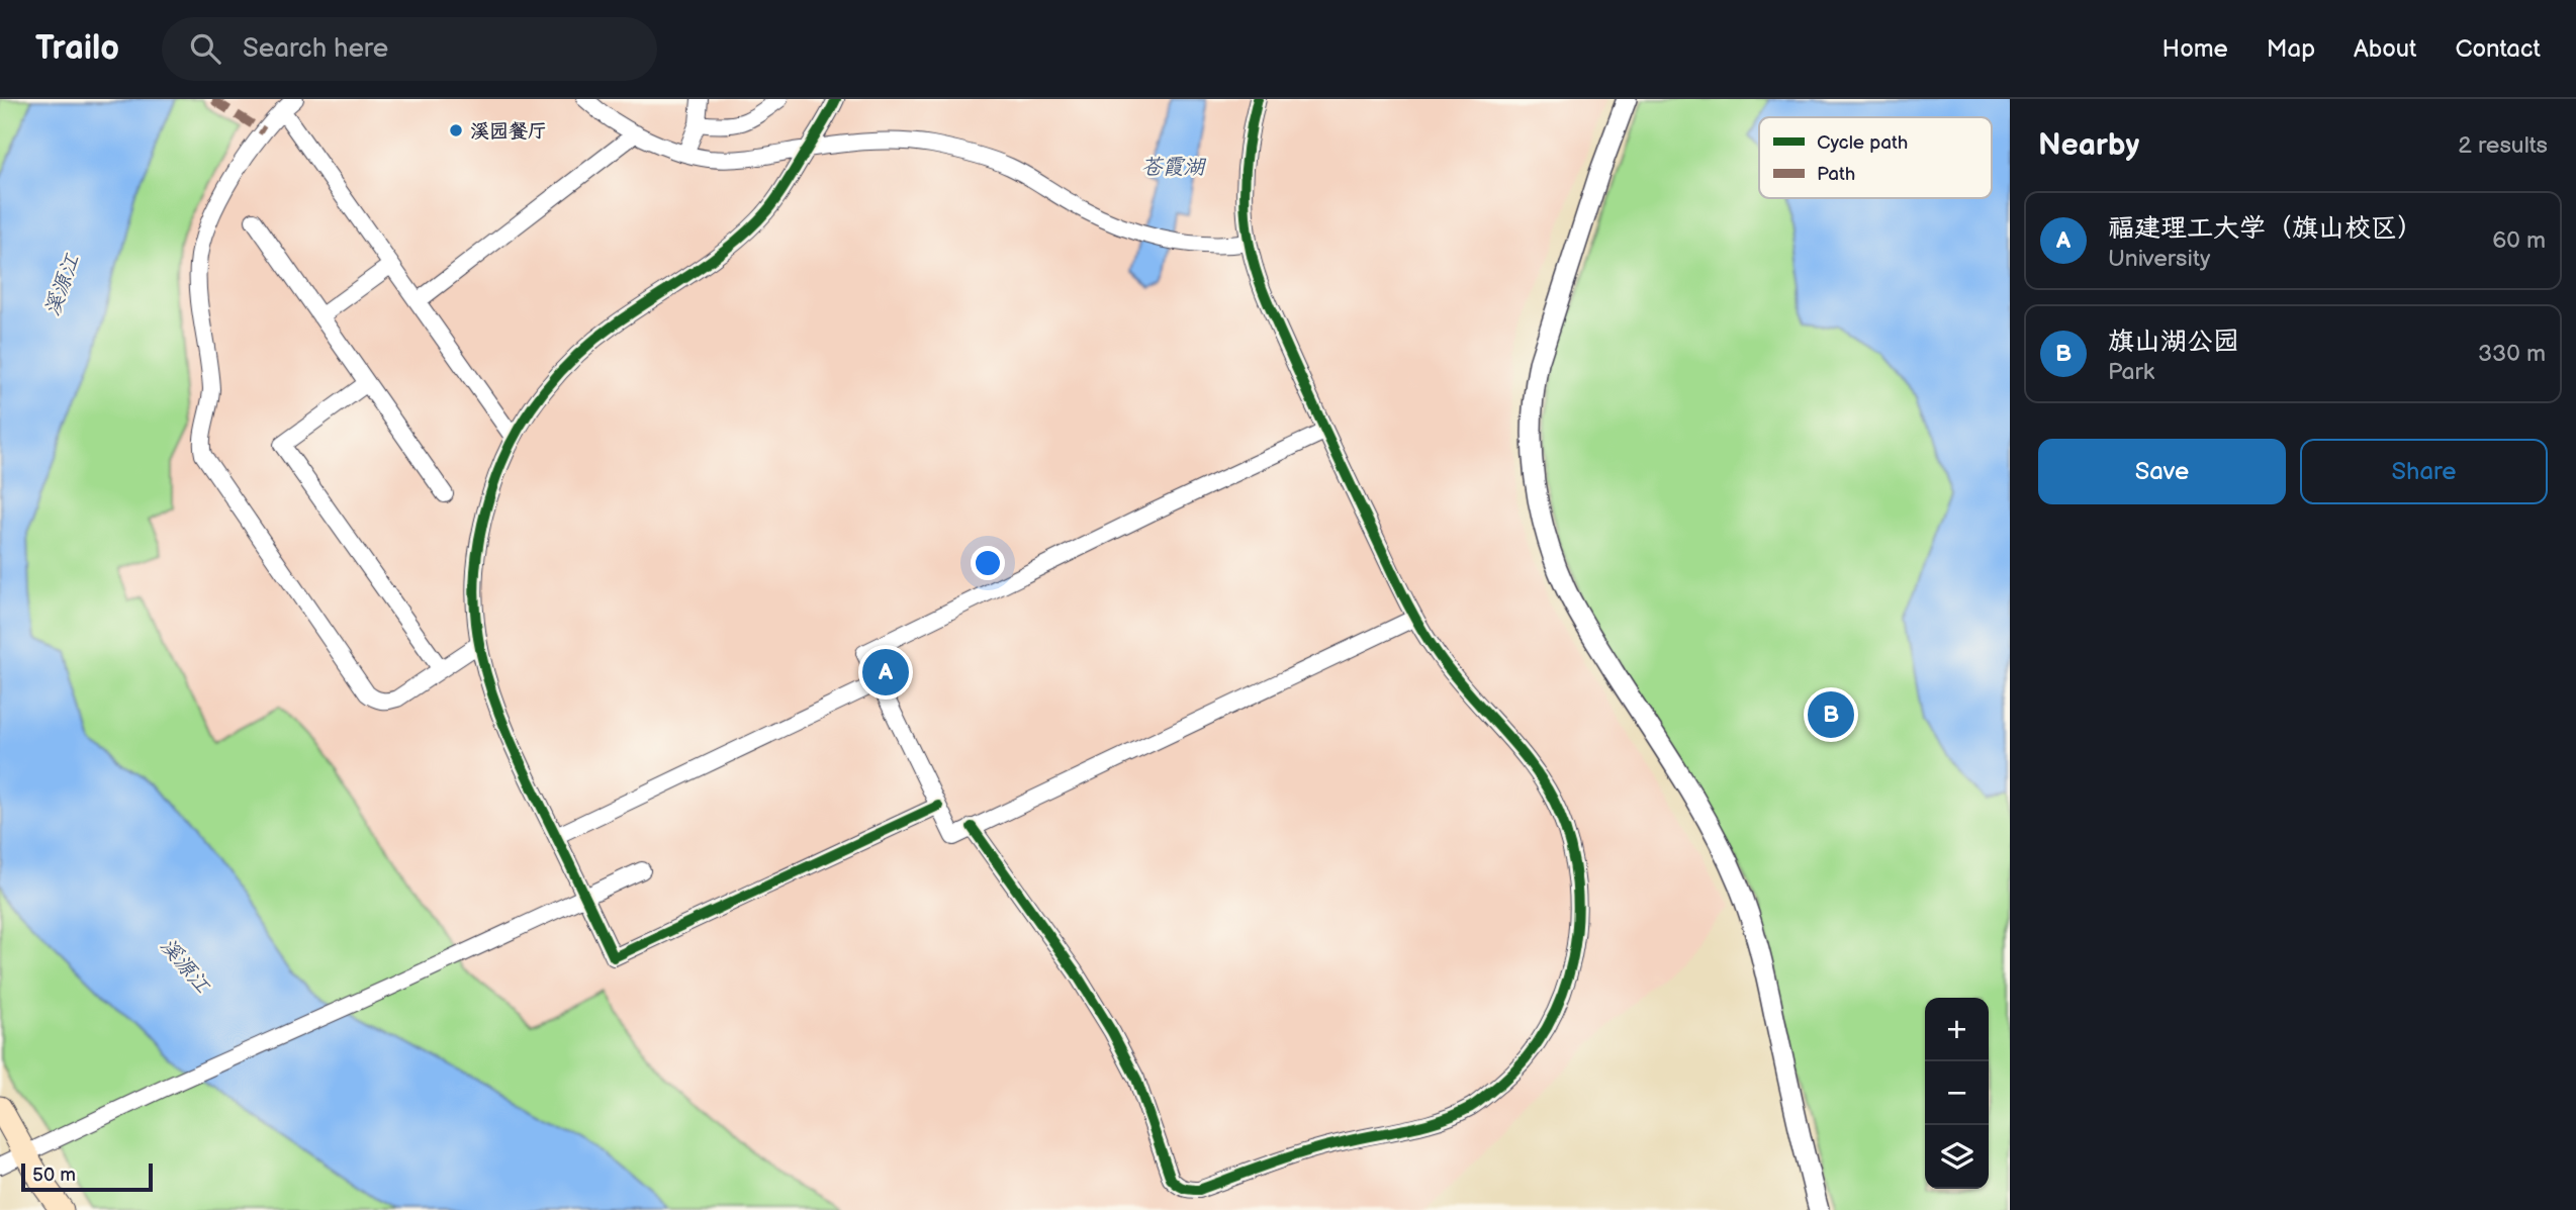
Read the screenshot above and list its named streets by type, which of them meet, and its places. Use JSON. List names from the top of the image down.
{
  "water": ["苍霞湖", "溪源江"],
  "places": ["溪园餐厅"],
  "legend": ["Cycle path", "Path"],
  "scale_bar": "50 m",
  "page": {
    "header": "Trailo",
    "search": "Search here",
    "nav": [
      "Home",
      "Map",
      "About",
      "Contact"
    ],
    "heading": ["Nearby", "2 results"],
    "list": [
      {
        "mark": "A",
        "name": "福建理工大学（旗山校区）",
        "note": "University",
        "value": "60 m"
      },
      {
        "mark": "B",
        "name": "旗山湖公园",
        "note": "Park",
        "value": "330 m"
      }
    ],
    "buttons": ["Save", "Share"],
    "pins": ["A", "B"],
    "map_buttons": ["+", "−"],
    "scale": "50 m"
  }
}
